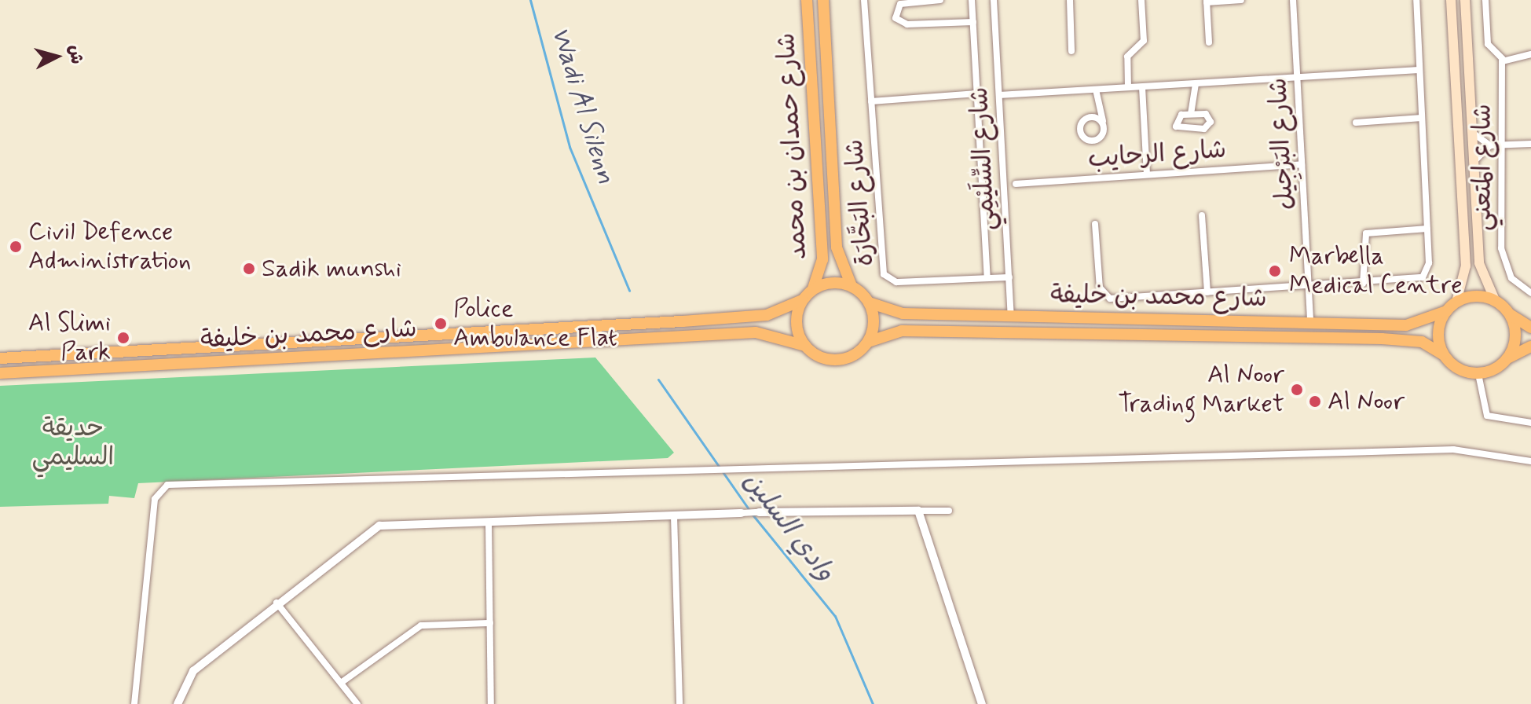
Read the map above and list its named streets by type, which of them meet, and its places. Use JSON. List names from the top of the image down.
{
  "streets": {
    "main road": ["شارع حمدان بن محمد", "شارع محمد بن خليفة"],
    "street": [
      "شارع البَرْجِيل",
      "شارع الرحايب",
      "شارع السِّلَيْمِي",
      "شارع المتعني",
      "شارع البَحَّارَة"
    ]
  },
  "crossings": [
    ["شارع البَرْجِيل", "شارع الرحايب"],
    ["شارع البَرْجِيل", "شارع محمد بن خليفة"],
    ["شارع حمدان بن محمد", "شارع محمد بن خليفة"],
    ["شارع السِّلَيْمِي", "شارع البَحَّارَة"],
    ["شارع السِّلَيْمِي", "شارع محمد بن خليفة"]
  ],
  "water": ["Wadi Al Silenn", "وادي السلين"],
  "parks": ["حديقة السليمي"],
  "places": [
    "Civil Defence Administration",
    "Sadik munshi",
    "Marbella Medical Centre",
    "Police Ambulance Flat",
    "Al Slimi Park",
    "Al Noor Trading Market",
    "Al Noor"
  ],
  "north": "right"
}
